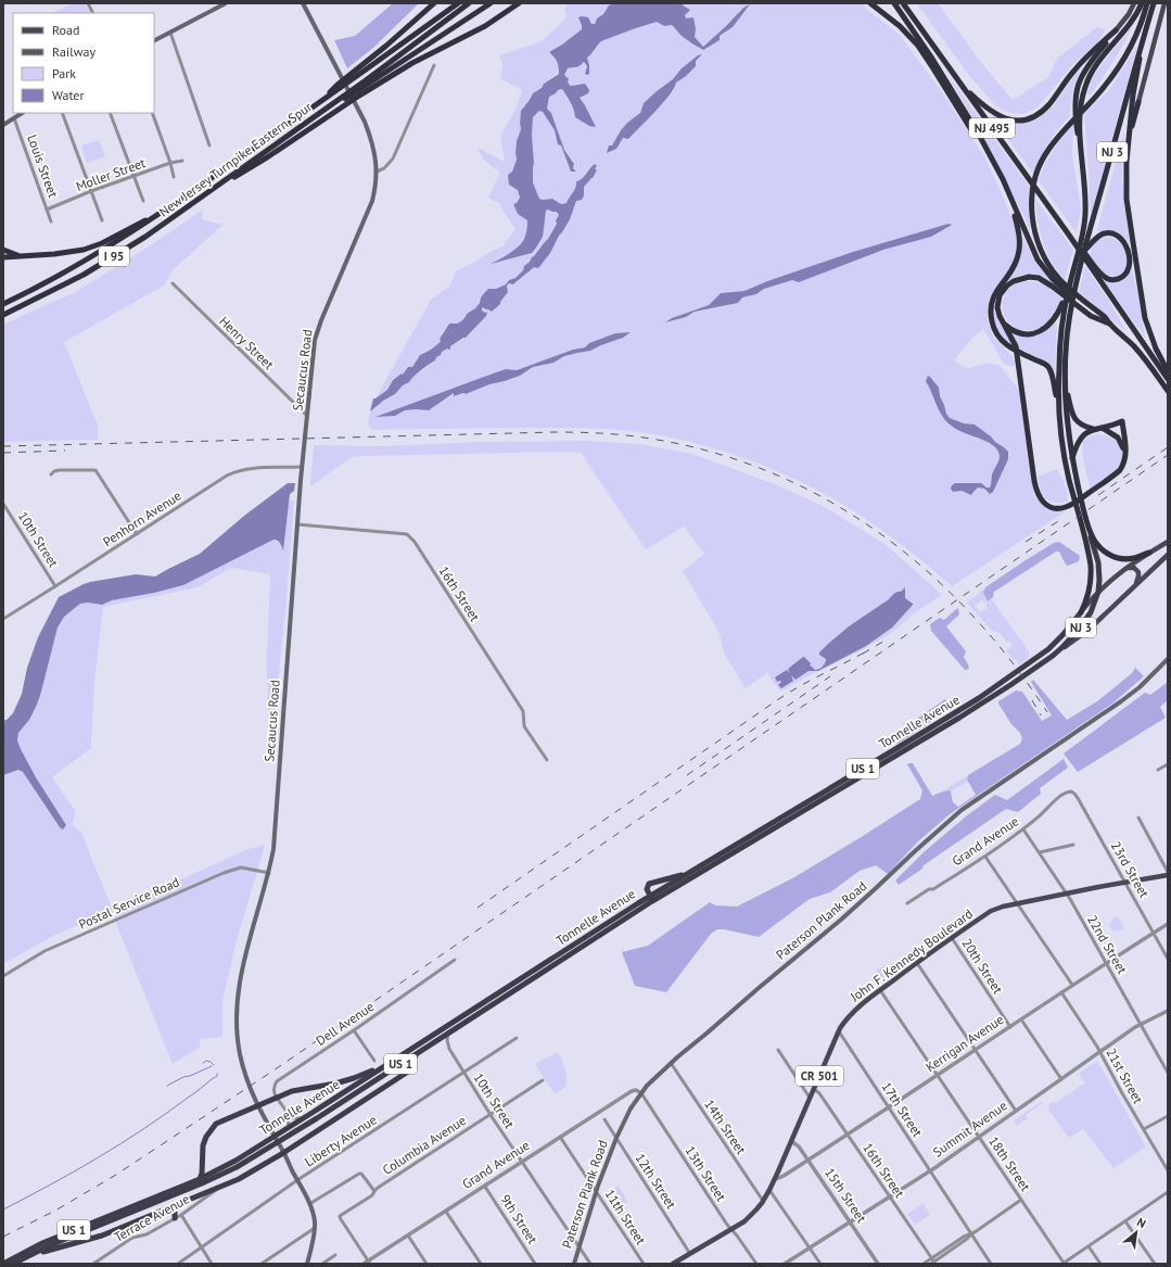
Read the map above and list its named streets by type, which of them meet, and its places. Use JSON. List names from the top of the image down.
{
  "streets": {
    "highway": [
      "NJ 495",
      "NJ 3",
      "New Jersey Turnpike Eastern Spur",
      "I 95",
      "Tonnelle Avenue",
      "US 1"
    ],
    "main road": [
      "Secaucus Road",
      "Paterson Plank Road",
      "John F. Kennedy Boulevard",
      "CR 501"
    ],
    "street": [
      "Louis Street",
      "Moller Street",
      "Henry Street",
      "Penhorn Avenue",
      "10th Street",
      "16th Street",
      "Grand Avenue",
      "23rd Street",
      "Postal Service Road",
      "22nd Street",
      "20th Street",
      "Dell Avenue",
      "Kerrigan Avenue",
      "21st Street",
      "17th Street",
      "14th Street",
      "Summit Avenue",
      "Liberty Avenue",
      "Columbia Avenue",
      "18th Street",
      "13th Street",
      "12th Street",
      "15th Street",
      "11th Street",
      "Terrace Avenue",
      "9th Street"
    ]
  },
  "crossings": [
    ["NJ 3", "Tonnelle Avenue"],
    ["Louis Street", "Moller Street"],
    ["Henry Street", "Secaucus Road"],
    ["Secaucus Road", "Penhorn Avenue"],
    ["Secaucus Road", "16th Street"],
    ["Secaucus Road", "Postal Service Road"],
    ["Secaucus Road", "Liberty Avenue"],
    ["Penhorn Avenue", "10th Street"],
    ["10th Street", "Tonnelle Avenue"],
    ["10th Street", "Grand Avenue"],
    ["10th Street", "Paterson Plank Road"],
    ["10th Street", "Liberty Avenue"],
    ["10th Street", "Columbia Avenue"],
    ["16th Street", "John F. Kennedy Boulevard"],
    ["16th Street", "Kerrigan Avenue"],
    ["16th Street", "Summit Avenue"],
    ["Tonnelle Avenue", "Dell Avenue"],
    ["Grand Avenue", "23rd Street"],
    ["Grand Avenue", "Paterson Plank Road"],
    ["Grand Avenue", "22nd Street"],
    ["Grand Avenue", "Columbia Avenue"],
    ["Grand Avenue", "13th Street"],
    ["Grand Avenue", "11th Street"],
    ["Grand Avenue", "9th Street"],
    ["23rd Street", "John F. Kennedy Boulevard"],
    ["23rd Street", "Kerrigan Avenue"],
    ["Paterson Plank Road", "14th Street"],
    ["Paterson Plank Road", "13th Street"],
    ["Paterson Plank Road", "12th Street"],
    ["Paterson Plank Road", "11th Street"],
    ["22nd Street", "John F. Kennedy Boulevard"],
    ["22nd Street", "Kerrigan Avenue"],
    ["22nd Street", "Summit Avenue"],
    ["John F. Kennedy Boulevard", "20th Street"],
    ["John F. Kennedy Boulevard", "Kerrigan Avenue"],
    ["John F. Kennedy Boulevard", "17th Street"],
    ["John F. Kennedy Boulevard", "14th Street"],
    ["John F. Kennedy Boulevard", "18th Street"],
    ["John F. Kennedy Boulevard", "13th Street"],
    ["John F. Kennedy Boulevard", "12th Street"],
    ["John F. Kennedy Boulevard", "15th Street"],
    ["20th Street", "Kerrigan Avenue"],
    ["Kerrigan Avenue", "21st Street"],
    ["Kerrigan Avenue", "17th Street"],
    ["Kerrigan Avenue", "18th Street"],
    ["Kerrigan Avenue", "15th Street"],
    ["21st Street", "Summit Avenue"],
    ["17th Street", "Summit Avenue"],
    ["Summit Avenue", "18th Street"],
    ["Summit Avenue", "15th Street"]
  ],
  "legend": [
    "Road",
    "Railway",
    "Park",
    "Water"
  ],
  "north": "top right"
}
